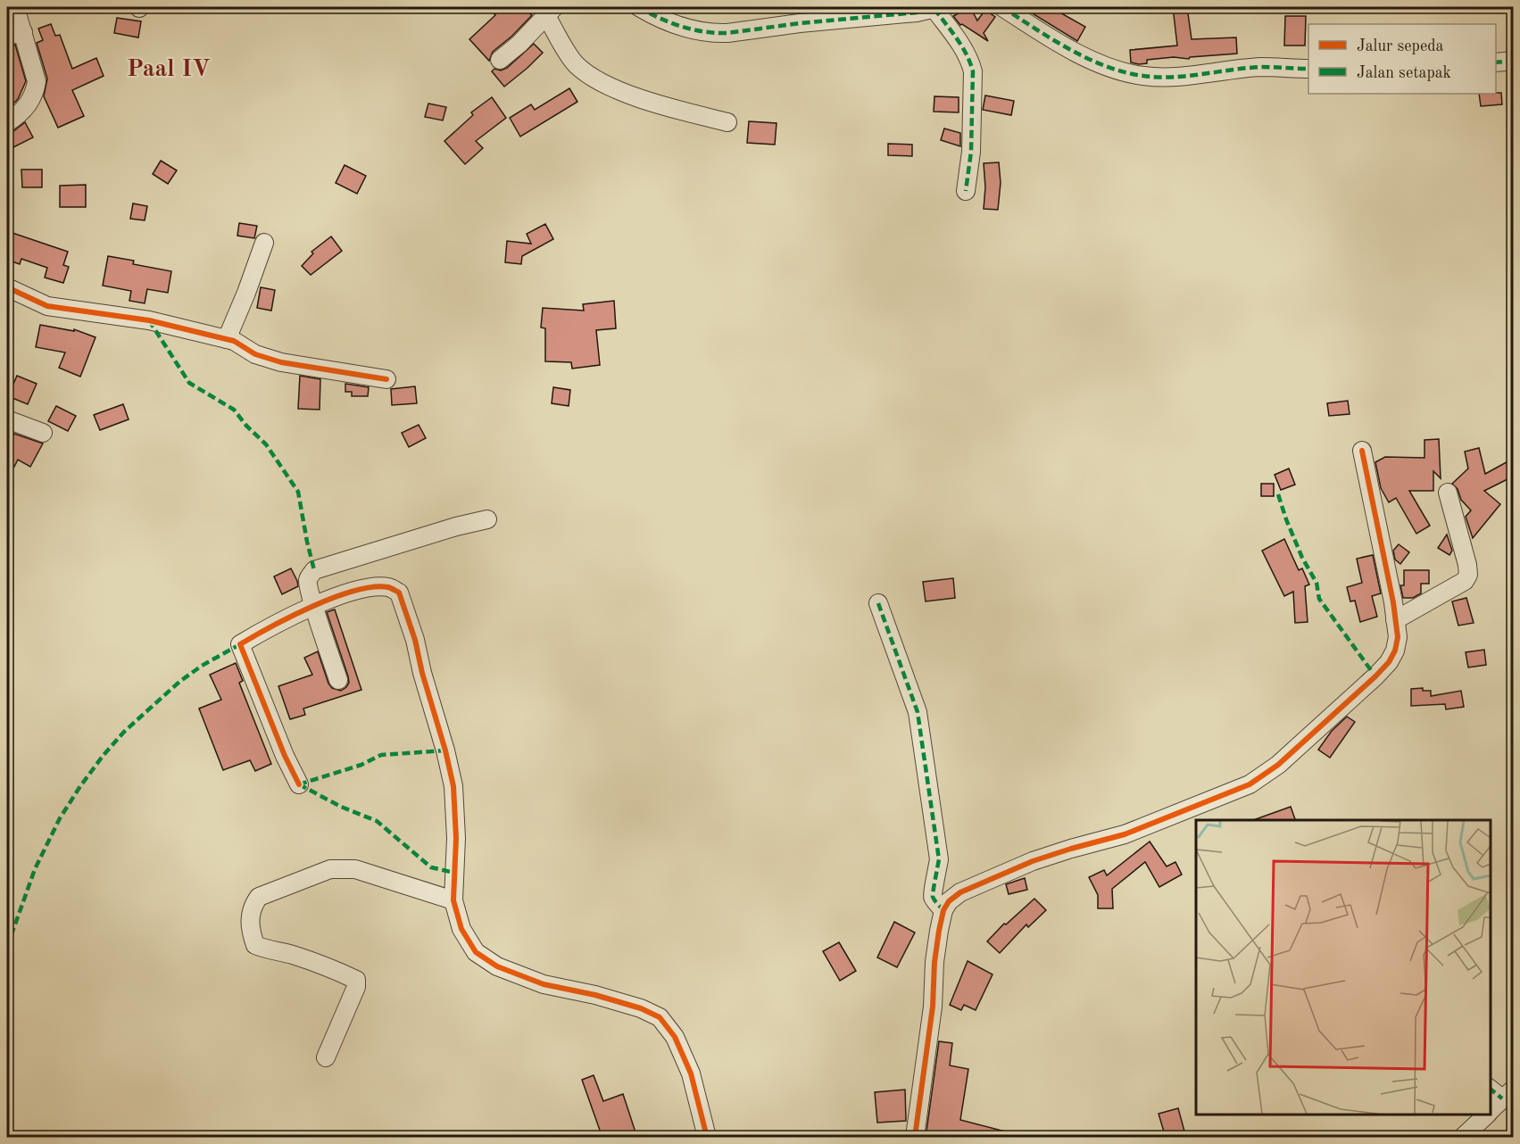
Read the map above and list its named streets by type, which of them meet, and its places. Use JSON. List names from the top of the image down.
{
  "districts": ["Paal IV"],
  "legend": ["Jalur sepeda", "Jalan setapak"]
}
